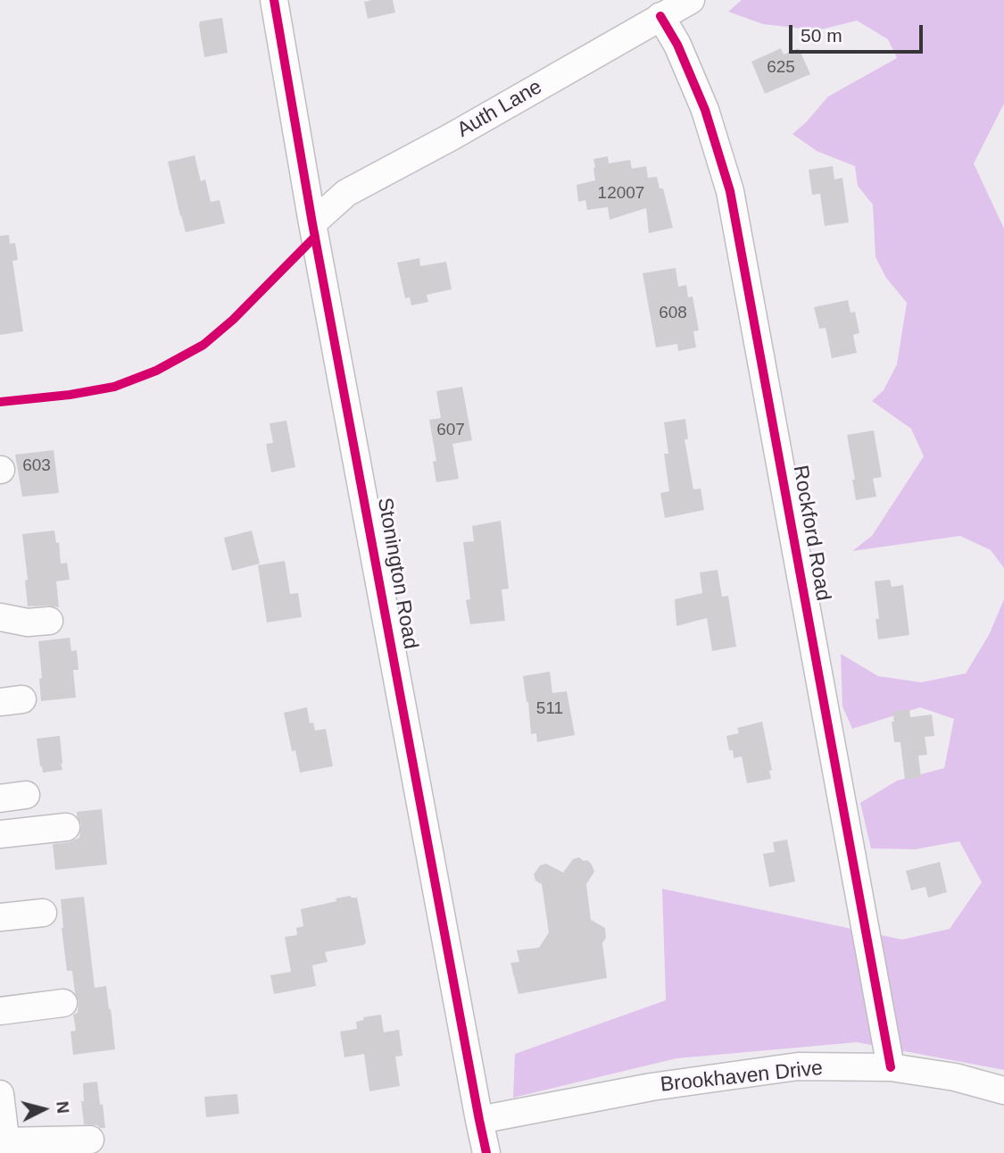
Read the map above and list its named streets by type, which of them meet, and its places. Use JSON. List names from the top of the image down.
{
  "streets": {
    "street": [
      "Auth Lane",
      "Rockford Road",
      "Stonington Road",
      "Brookhaven Drive"
    ]
  },
  "crossings": [
    ["Auth Lane", "Rockford Road"],
    ["Auth Lane", "Stonington Road"],
    ["Rockford Road", "Brookhaven Drive"],
    ["Stonington Road", "Brookhaven Drive"]
  ],
  "house_numbers": [
    "625",
    "12007",
    "608",
    "607",
    "603",
    "511"
  ],
  "scale_bar": "50 m",
  "north": "right"
}
